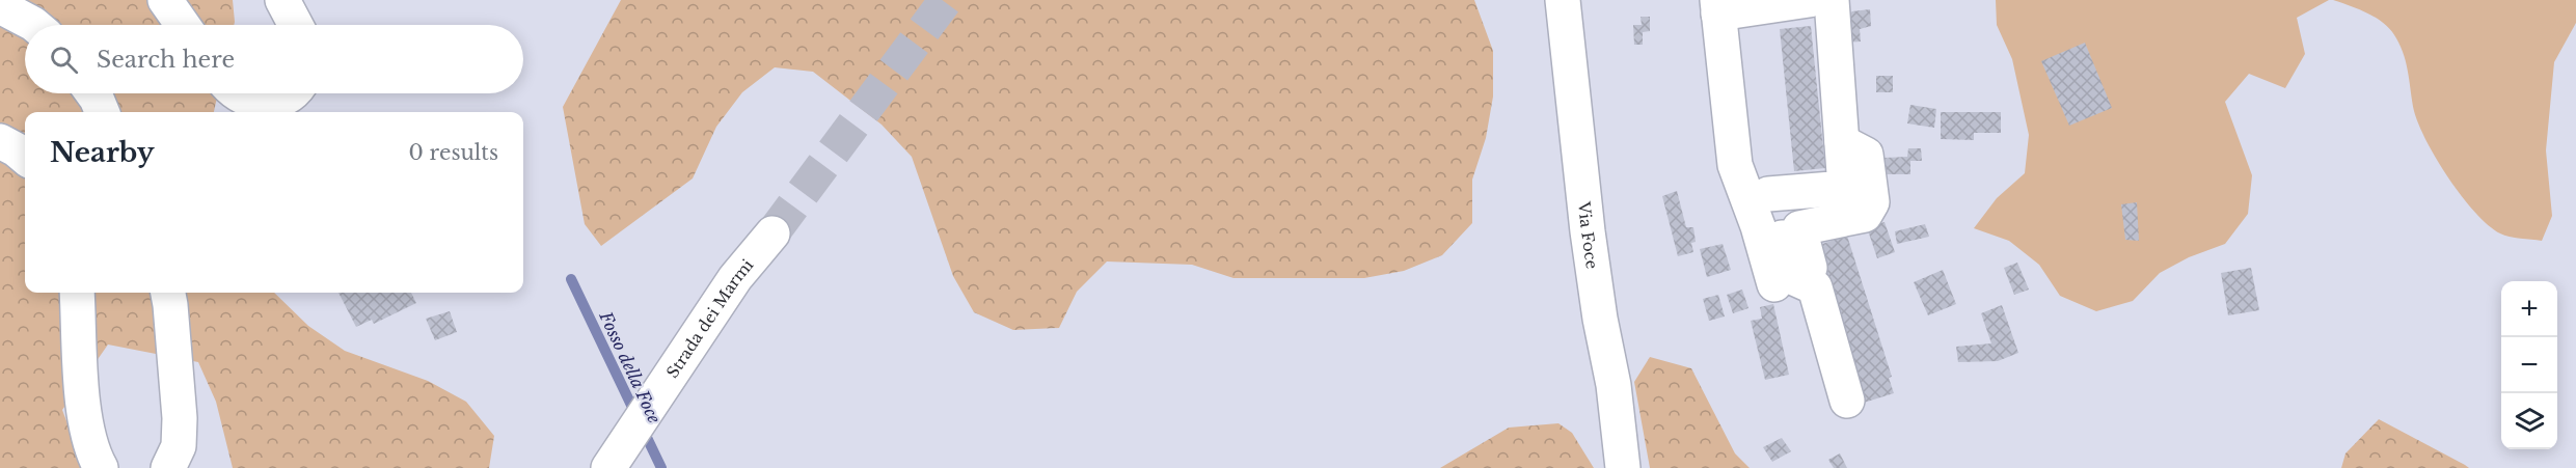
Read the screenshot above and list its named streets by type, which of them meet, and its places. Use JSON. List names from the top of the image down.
{
  "streets": {
    "street": ["Via Foce", "Strada dei Marmi"]
  },
  "water": ["Fosso della Foce"],
  "page": {
    "search": "Search here",
    "heading": ["Nearby", "0 results"],
    "map_buttons": ["+", "−"]
  }
}
